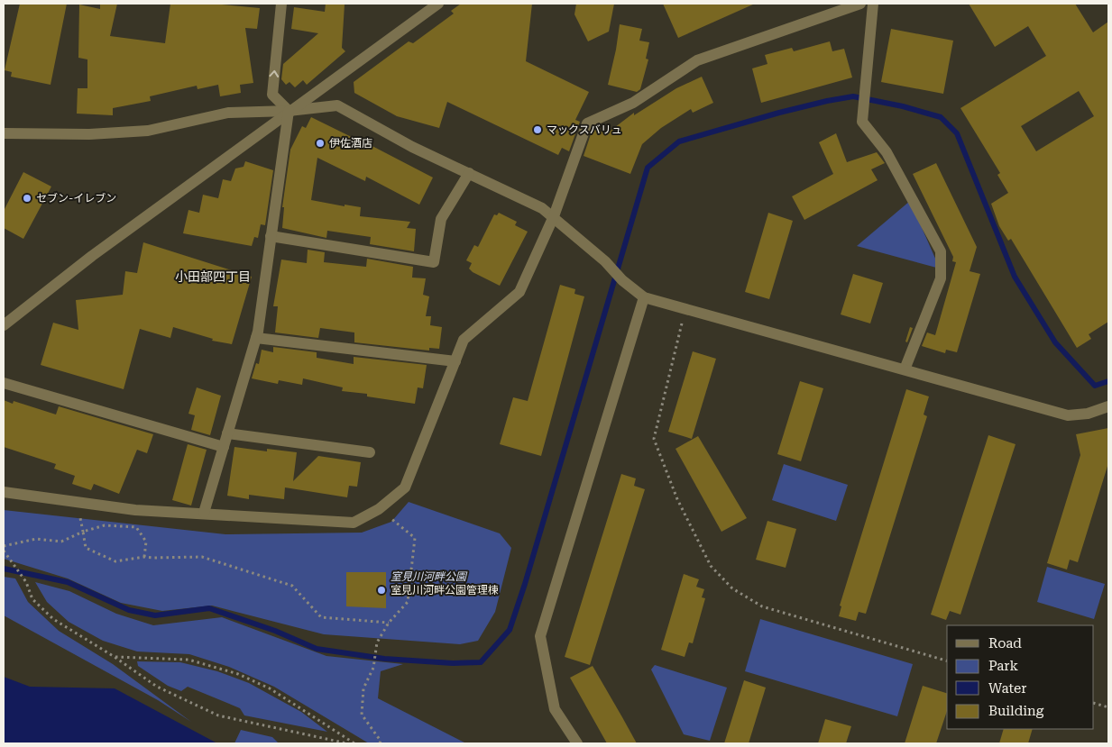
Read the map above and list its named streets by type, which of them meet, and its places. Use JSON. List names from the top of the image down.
{
  "districts": ["小田部四丁目"],
  "parks": ["室見川河畔公園"],
  "places": [
    "マックスバリュ",
    "伊佐酒店",
    "セブン-イレブン",
    "室見川河畔公園管理棟"
  ],
  "legend": [
    "Road",
    "Park",
    "Water",
    "Building"
  ]
}
